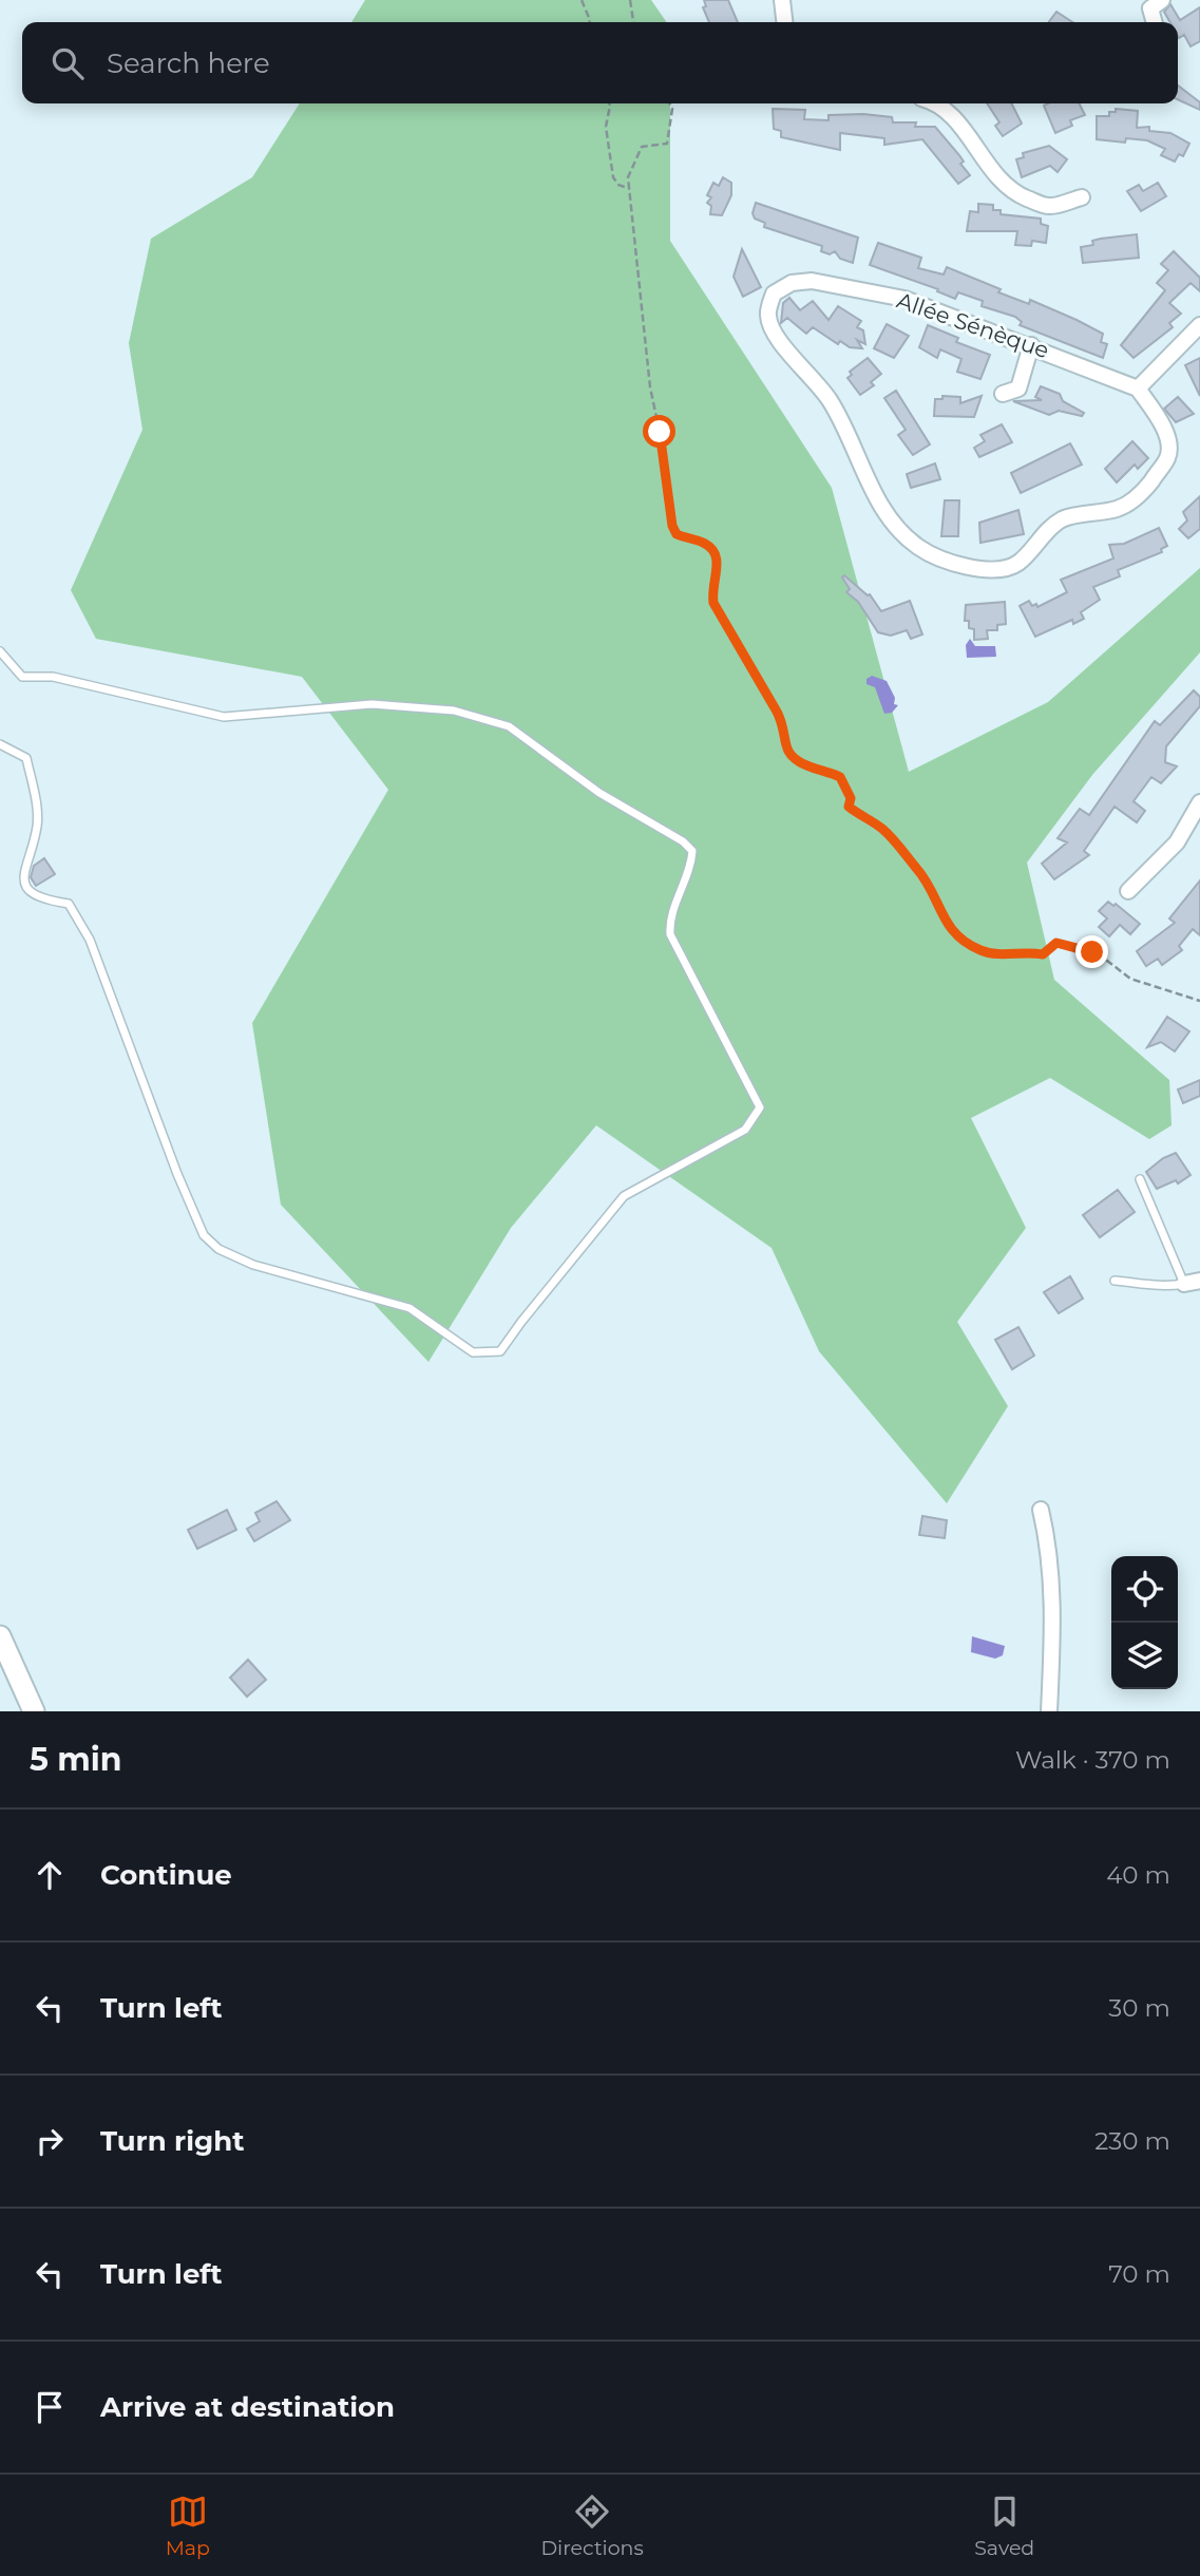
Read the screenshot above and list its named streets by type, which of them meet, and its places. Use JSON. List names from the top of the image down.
{
  "streets": {
    "street": ["Allée Sénèque"]
  },
  "page": {
    "search": "Search here",
    "heading": ["5 min", "Walk · 370 m"],
    "list": [
      ["Continue", "40 m"],
      ["Turn left", "30 m"],
      ["Turn right", "230 m"],
      ["Turn left", "70 m"],
      "Arrive at destination"
    ],
    "nav": ["Map", "Directions", "Saved"]
  }
}
